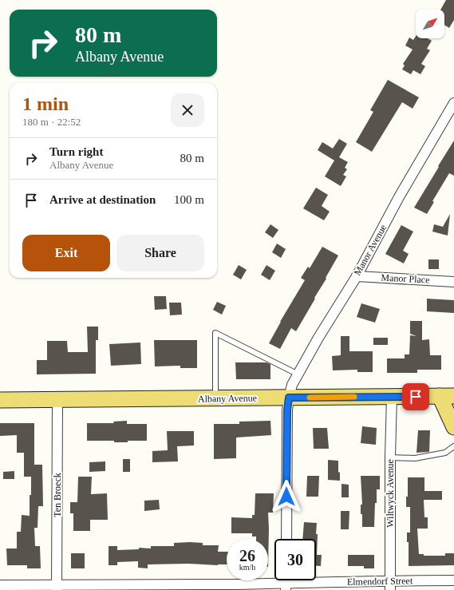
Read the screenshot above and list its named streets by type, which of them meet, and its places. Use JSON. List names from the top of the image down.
{
  "streets": {
    "main road": ["Albany Avenue"],
    "street": [
      "Manor Avenue",
      "Manor Place",
      "Wiltwyck Avenue",
      "Ten Broeck",
      "Elmendorf Street"
    ]
  },
  "crossings": [
    ["Manor Avenue", "Manor Place"],
    ["Manor Avenue", "Albany Avenue"],
    ["Albany Avenue", "Wiltwyck Avenue"],
    ["Albany Avenue", "Ten Broeck"],
    ["Wiltwyck Avenue", "Elmendorf Street"],
    ["Ten Broeck", "Elmendorf Street"]
  ],
  "north": "top right",
  "page": {
    "turn": ["80 m", "Albany Avenue"],
    "heading": ["1 min", "180 m · 22:52"],
    "list": [
      {
        "name": "Turn right",
        "note": "Albany Avenue",
        "value": "80 m"
      },
      {
        "name": "Arrive at destination",
        "value": "100 m"
      }
    ],
    "buttons": ["Exit", "Share"],
    "speed": "26 km/h",
    "limit": "30"
  }
}
